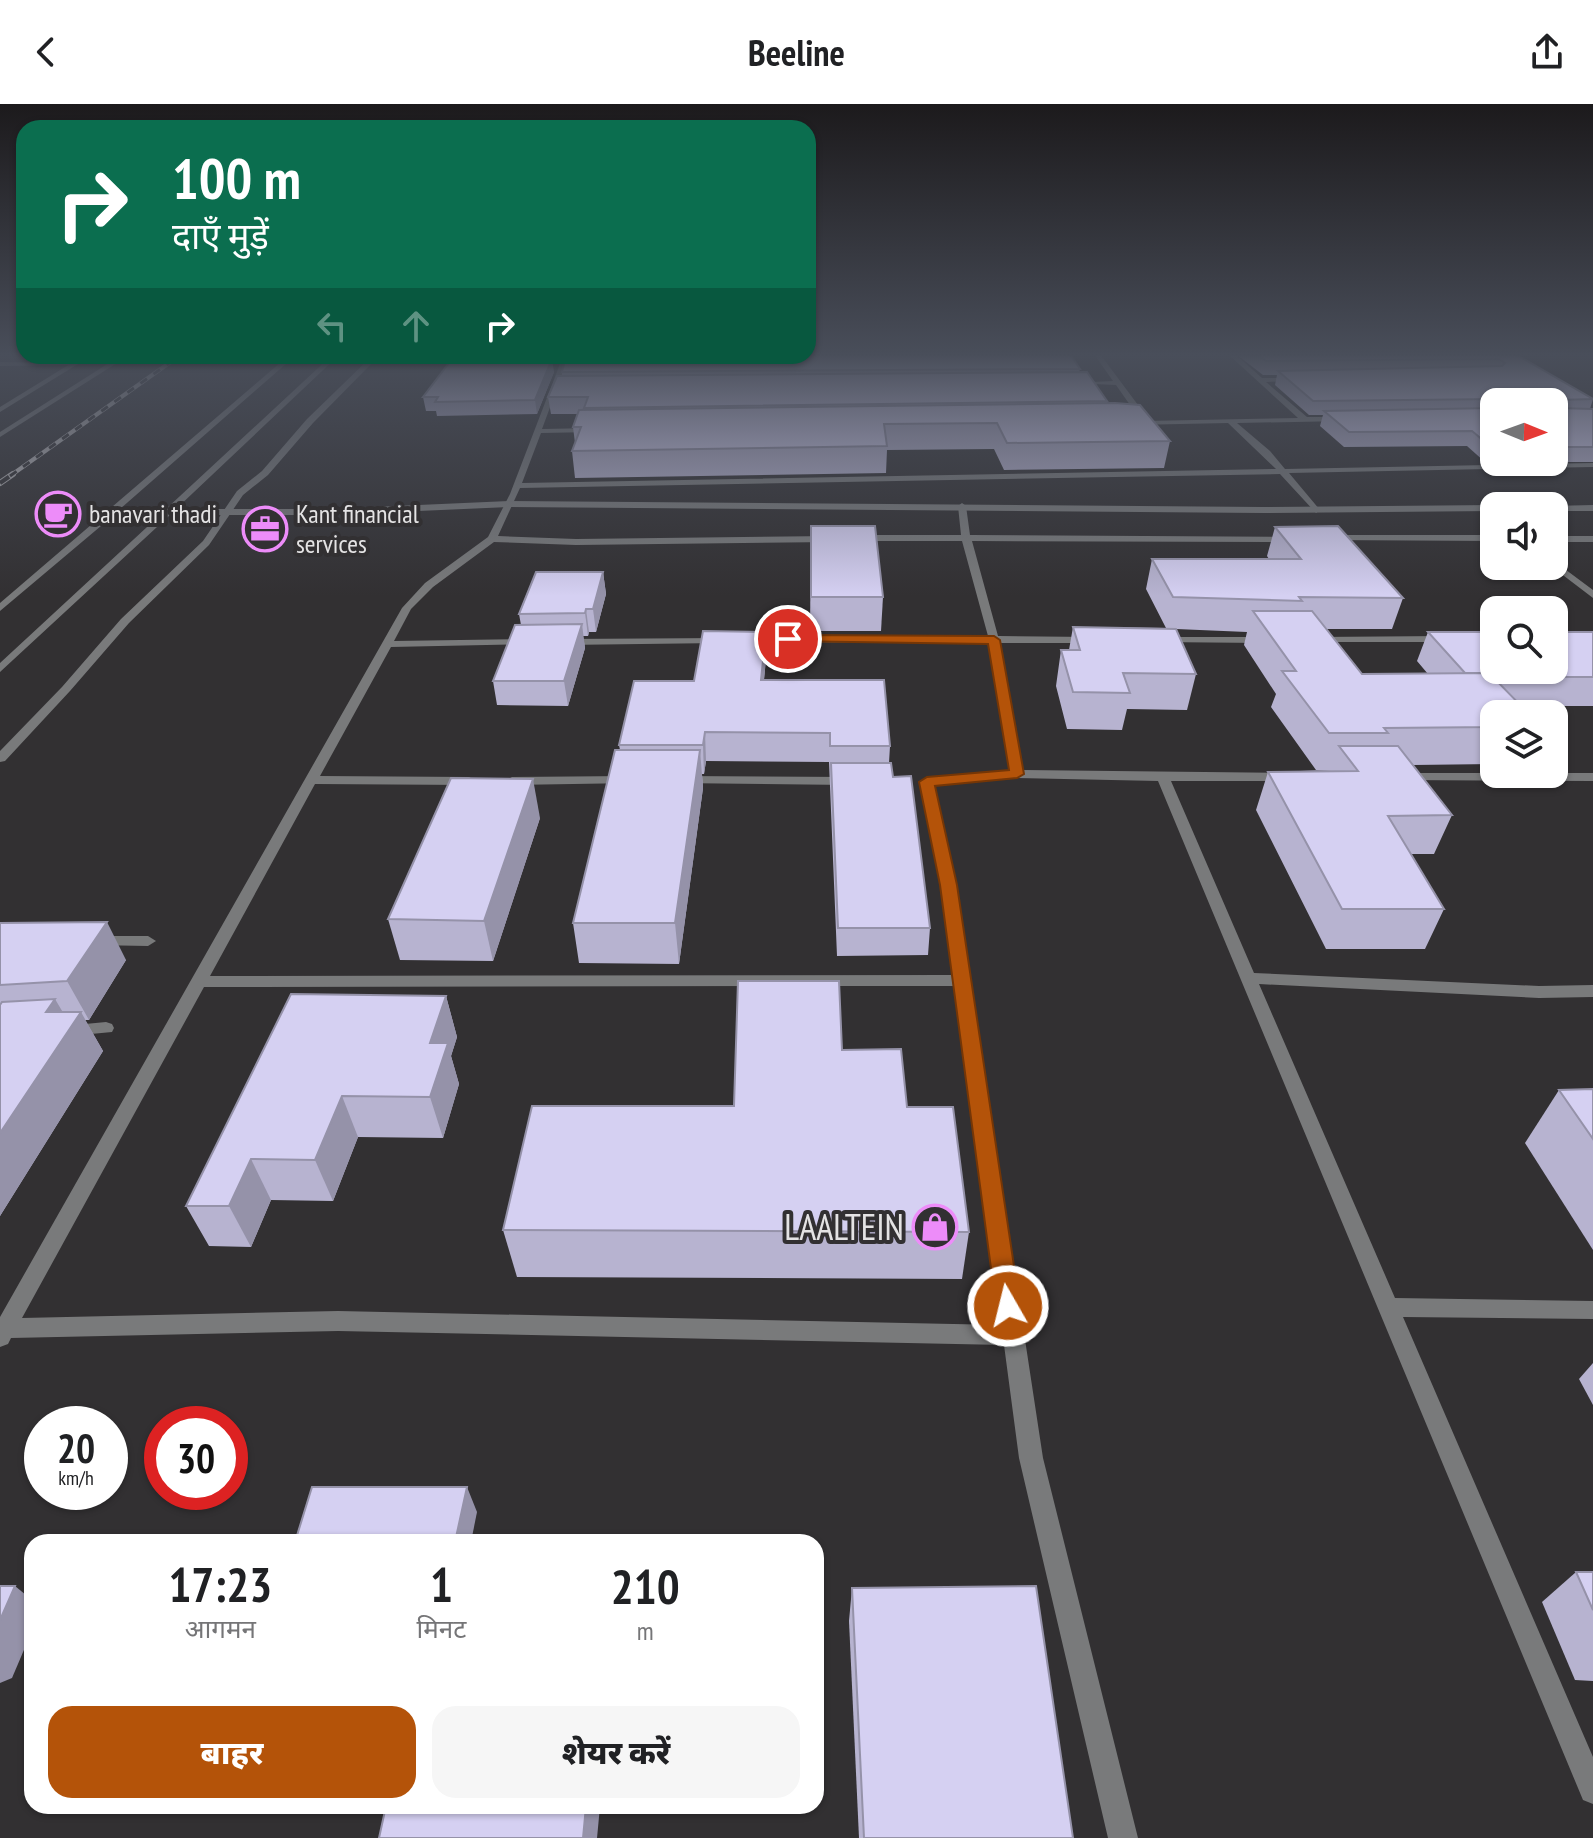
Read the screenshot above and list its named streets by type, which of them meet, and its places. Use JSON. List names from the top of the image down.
{
  "places": {
    "cafe": ["banavari thadi"],
    "office": ["Kant financial services"],
    "shop": ["LAALTEIN"]
  },
  "north": "right",
  "page": {
    "header": "Beeline",
    "turn": ["100 m", "दाएँ मुड़ें"],
    "speed": "20 km/h",
    "limit": "30",
    "eta": [
      "17:23",
      "आगमन",
      "1",
      "मिनट",
      "210",
      "m"
    ],
    "buttons": ["बाहर", "शेयर करें"]
  }
}
